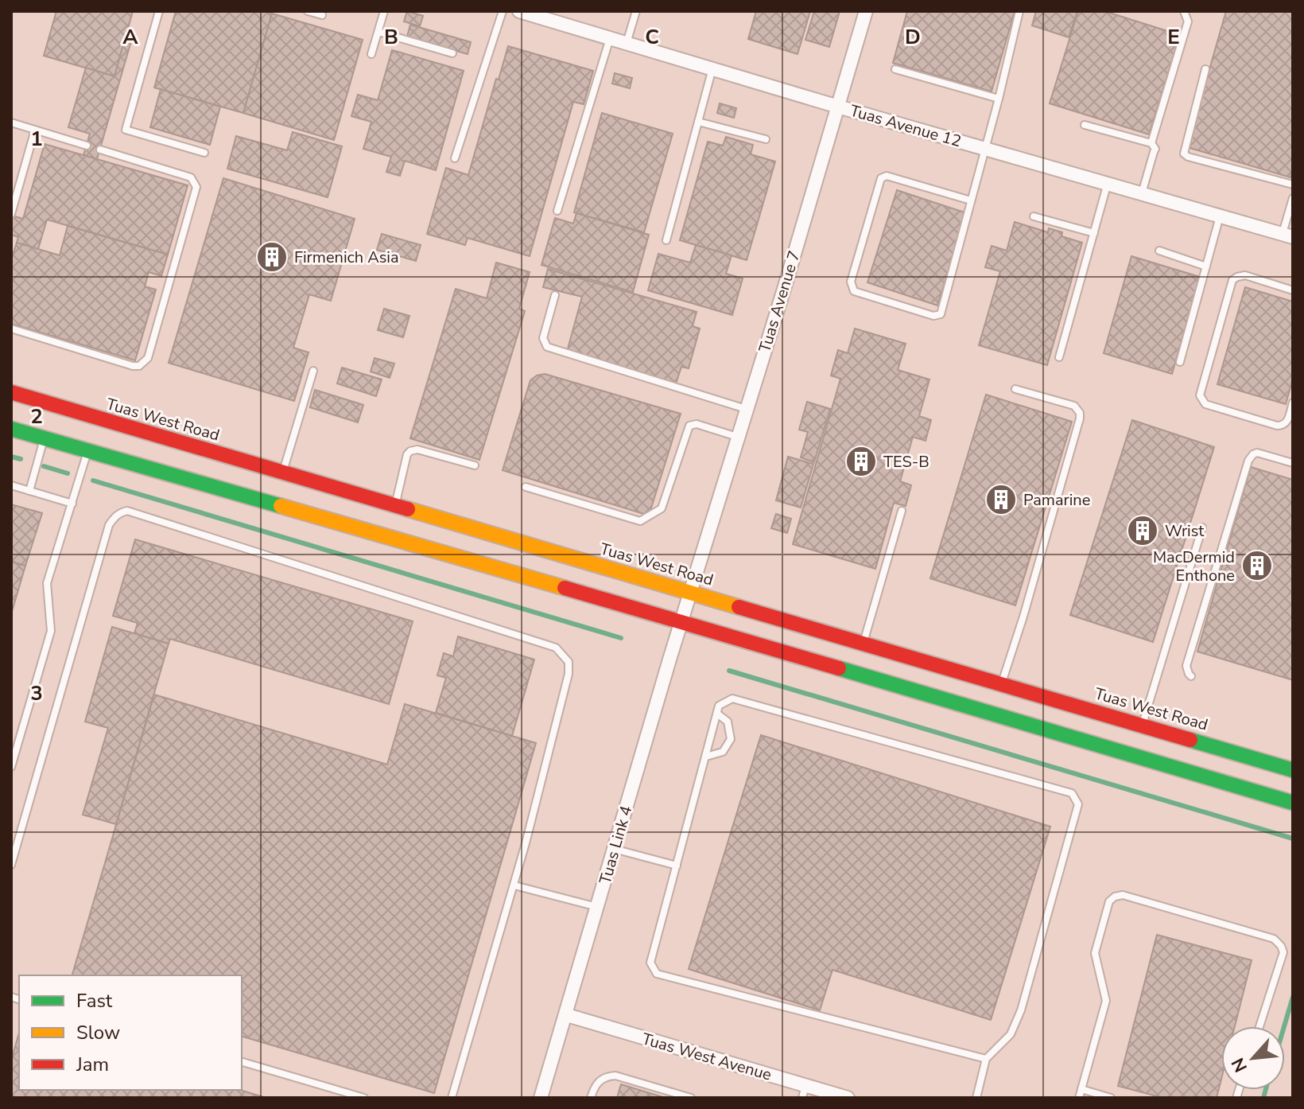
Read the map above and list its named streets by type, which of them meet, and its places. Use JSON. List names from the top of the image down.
{
  "streets": {
    "main road": ["Tuas West Road"],
    "street": [
      "Tuas Avenue 12",
      "Tuas Avenue 7",
      "Tuas Link 4",
      "Tuas West Avenue"
    ]
  },
  "crossings": [
    ["Tuas Avenue 12", "Tuas Avenue 7"],
    ["Tuas Avenue 7", "Tuas West Road"],
    ["Tuas Avenue 7", "Tuas Link 4"],
    ["Tuas West Road", "Tuas Link 4"],
    ["Tuas Link 4", "Tuas West Avenue"]
  ],
  "places": {
    "building": [
      "Firmenich Asia",
      "TES-B",
      "Pamarine",
      "Wrist",
      "MacDermid Enthone"
    ]
  },
  "legend": ["Fast", "Slow", "Jam"],
  "north": "bottom left",
  "grid": {
    "columns": [
      "A",
      "B",
      "C",
      "D",
      "E"
    ],
    "rows": ["1", "2", "3"]
  }
}
